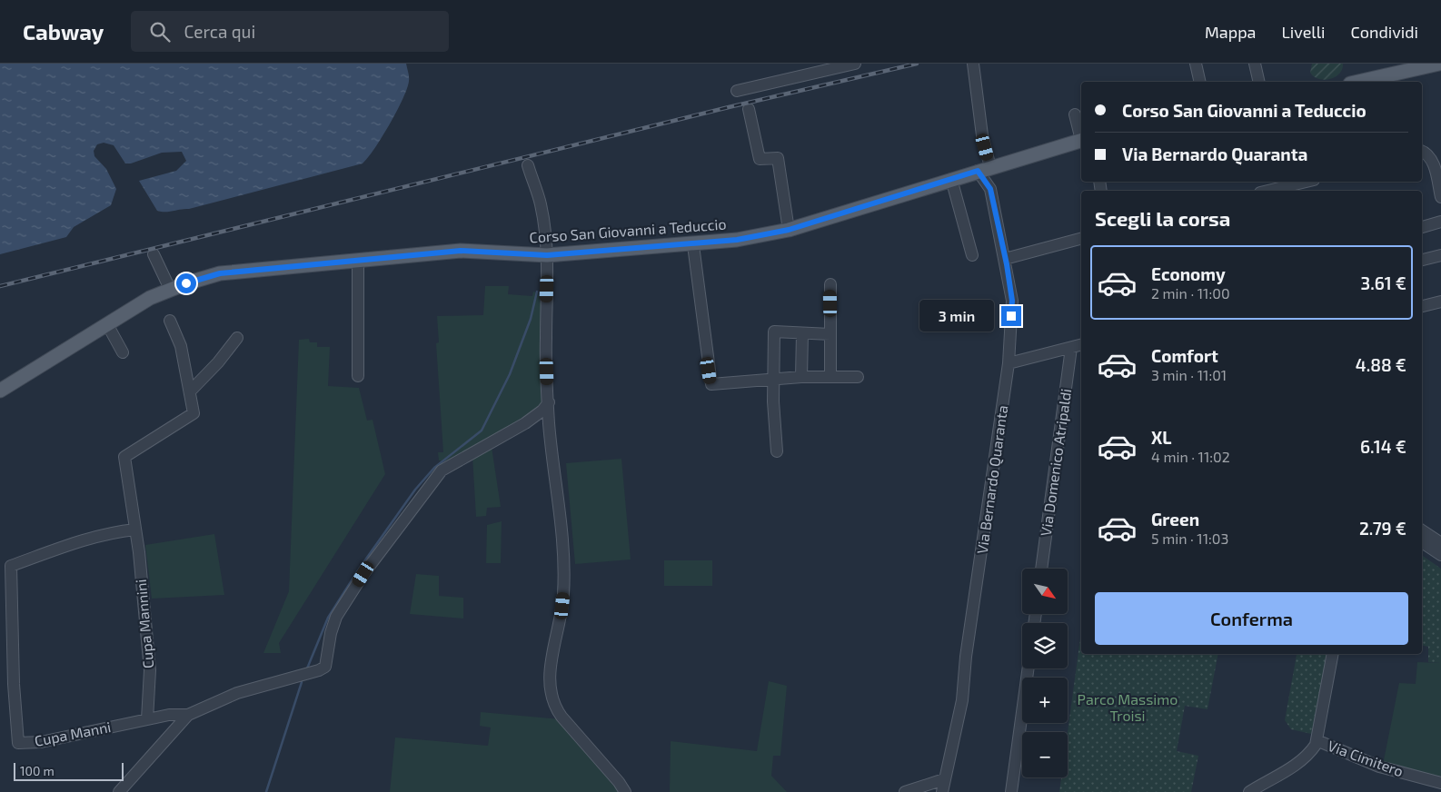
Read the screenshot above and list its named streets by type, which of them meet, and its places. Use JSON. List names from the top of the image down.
{
  "streets": {
    "main road": ["Corso San Giovanni a Teduccio"],
    "street": [
      "Via Domenico Atripaldi",
      "Via Bernardo Quaranta",
      "Cupa Mannini",
      "Cupa Manni",
      "Via Cimitero"
    ]
  },
  "crossings": [
    ["Corso San Giovanni a Teduccio", "Via Bernardo Quaranta"],
    ["Cupa Mannini", "Cupa Manni"]
  ],
  "parks": ["Parco Massimo Troisi"],
  "scale_bar": "100 m",
  "north": "bottom right",
  "page": {
    "header": "Cabway",
    "search": "Cerca qui",
    "nav": ["Mappa", "Livelli", "Condividi"],
    "banner": ["Corso San Giovanni a Teduccio", "Via Bernardo Quaranta"],
    "heading": "Scegli la corsa",
    "list": [
      {
        "name": "Economy",
        "note": "2 min · 11:00",
        "value": "3.61 €"
      },
      {
        "name": "Comfort",
        "note": "3 min · 11:01",
        "value": "4.88 €"
      },
      {
        "name": "XL",
        "note": "4 min · 11:02",
        "value": "6.14 €"
      },
      {
        "name": "Green",
        "note": "5 min · 11:03",
        "value": "2.79 €"
      }
    ],
    "bubble": "3 min",
    "map_buttons": ["+", "−"],
    "buttons": "Conferma",
    "scale": "100 m"
  }
}
